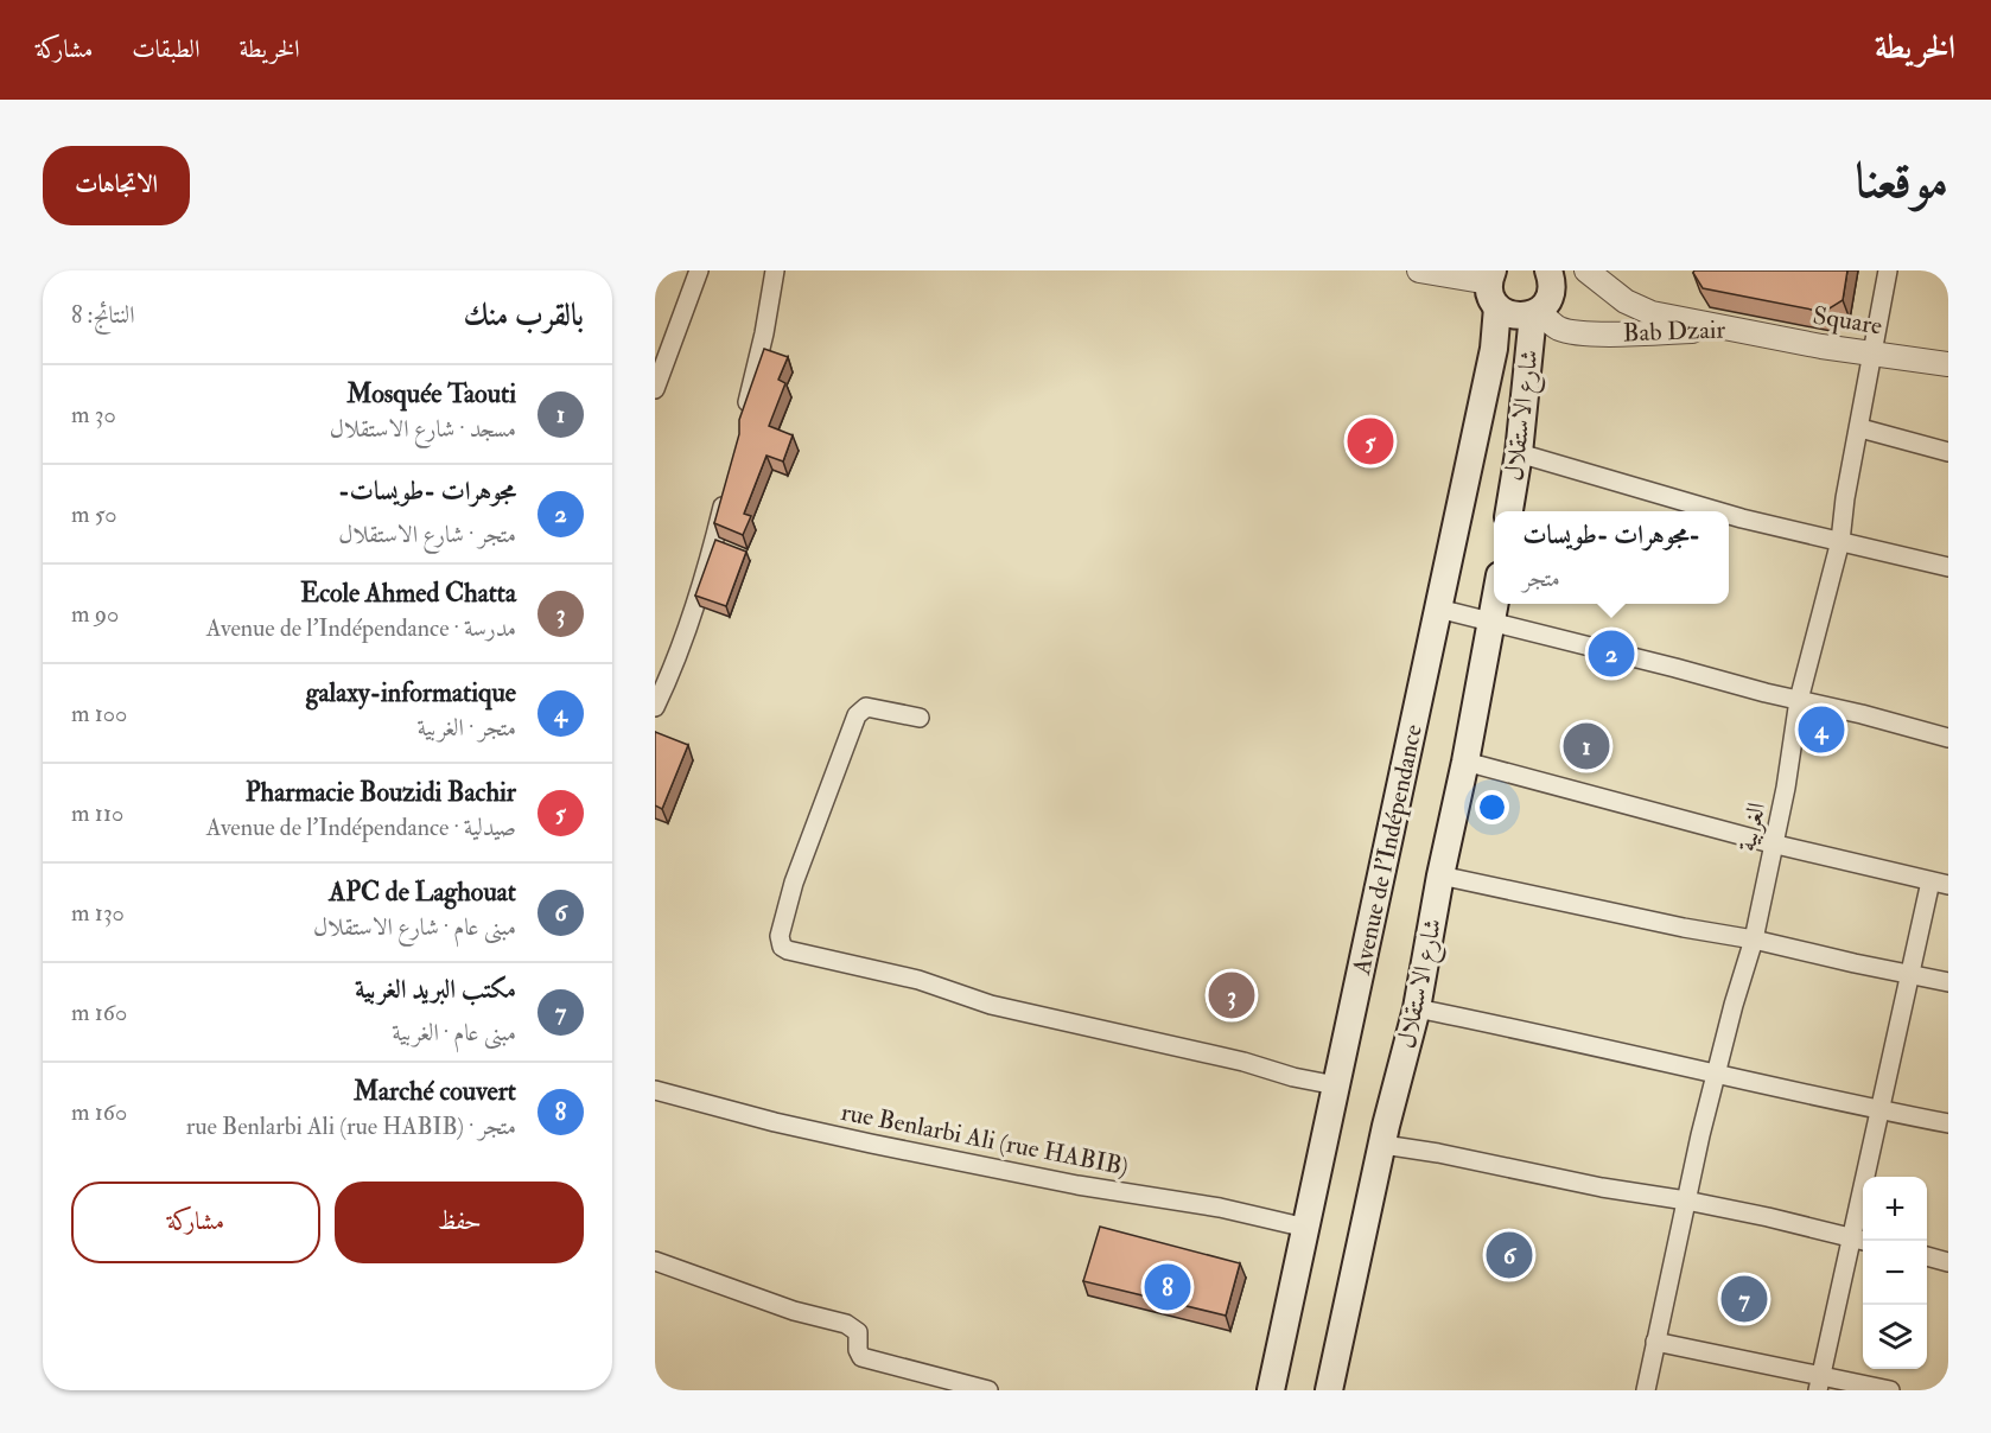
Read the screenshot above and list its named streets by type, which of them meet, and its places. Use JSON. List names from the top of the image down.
{
  "streets": {
    "main road": ["Bab Dzair", "شارع الاستقلال", "Avenue de l'Indépendance"],
    "street": ["Square", "الغربية", "rue Benlarbi Ali (rue HABIB)"]
  },
  "crossings": [
    ["Square", "Bab Dzair"],
    ["Square", "الغربية"],
    ["Bab Dzair", "شارع الاستقلال"],
    ["Bab Dzair", "Avenue de l'Indépendance"],
    ["Avenue de l'Indépendance", "rue Benlarbi Ali (rue HABIB)"]
  ],
  "page": {
    "header": "الخريطة",
    "nav": ["الخريطة", "الطبقات", "مشاركة"],
    "title": "موقعنا",
    "buttons": [
      "الاتجاهات",
      ["حفظ", "مشاركة"]
    ],
    "heading": ["بالقرب منك", "النتائج: 8"],
    "list": [
      {
        "mark": "1",
        "name": "Mosquée Taouti",
        "note": "مسجد · شارع الاستقلال",
        "value": "30 m"
      },
      {
        "mark": "2",
        "name": "مجوهرات -طويسات-",
        "note": "متجر · شارع الاستقلال",
        "value": "50 m"
      },
      {
        "mark": "3",
        "name": "Ecole Ahmed Chatta",
        "note": "مدرسة · Avenue de l'Indépendance",
        "value": "90 m"
      },
      {
        "mark": "4",
        "name": "galaxy-informatique",
        "note": "متجر · الغربية",
        "value": "100 m"
      },
      {
        "mark": "5",
        "name": "Pharmacie Bouzidi Bachir",
        "note": "صيدلية · Avenue de l'Indépendance",
        "value": "110 m"
      },
      {
        "mark": "6",
        "name": "APC de Laghouat",
        "note": "مبنى عام · شارع الاستقلال",
        "value": "130 m"
      },
      {
        "mark": "7",
        "name": "مكتب البريد الغربية",
        "note": "مبنى عام · الغربية",
        "value": "160 m"
      },
      {
        "mark": "8",
        "name": "Marché couvert",
        "note": "متجر · rue Benlarbi Ali (rue HABIB)",
        "value": "160 m"
      }
    ],
    "pins": [
      "5",
      "2",
      "4",
      "1",
      "3",
      "6",
      "8",
      "7"
    ],
    "popup": ["مجوهرات -طويسات-", "متجر"],
    "map_buttons": ["+", "−"]
  }
}
